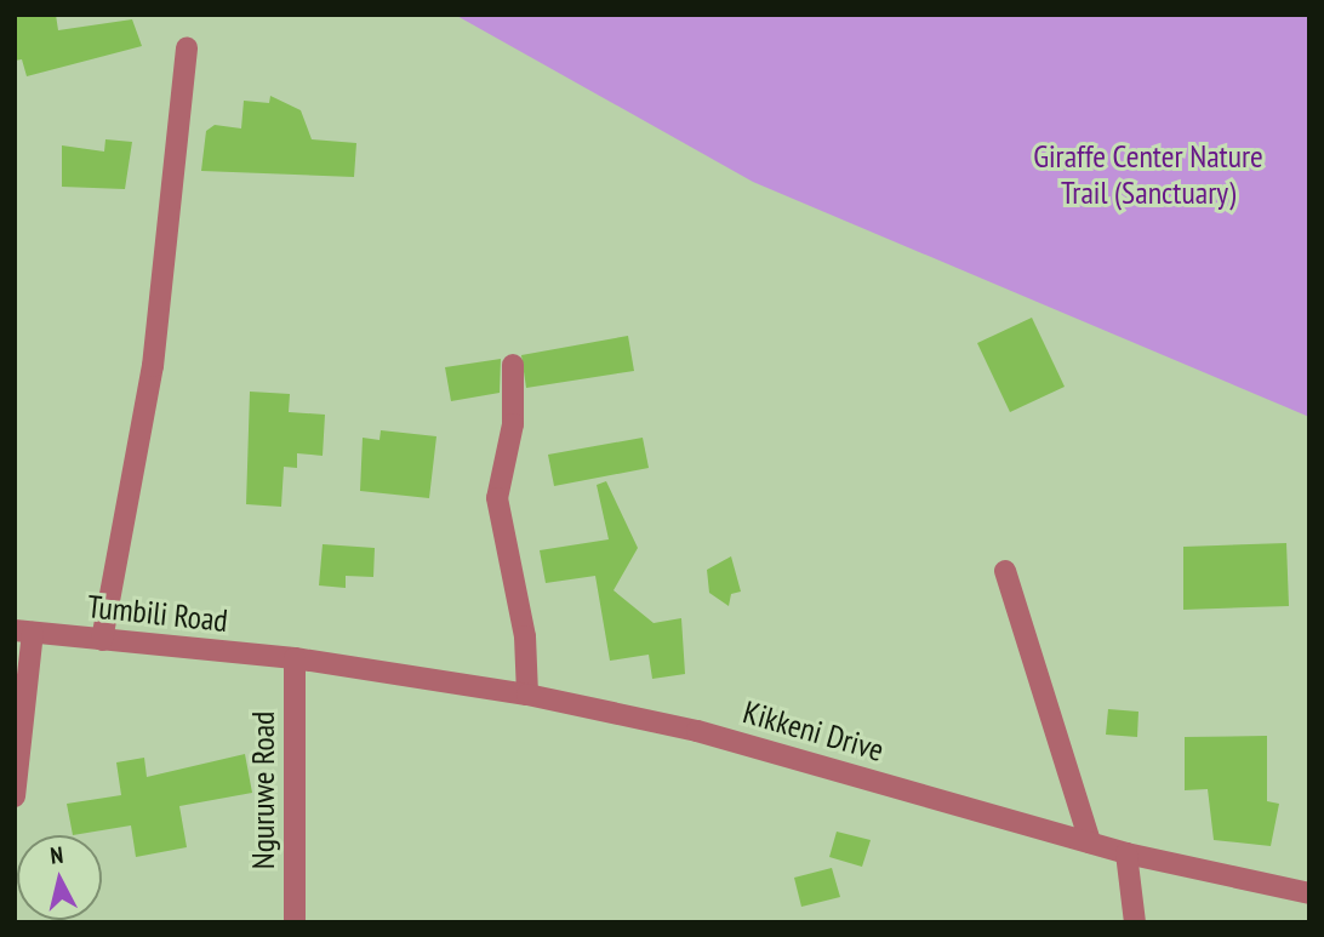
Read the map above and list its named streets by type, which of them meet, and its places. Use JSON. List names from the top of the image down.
{
  "streets": {
    "street": ["Tumbili Road", "Kikkeni Drive", "Nguruwe Road"]
  },
  "crossings": [
    ["Tumbili Road", "Kikkeni Drive"],
    ["Tumbili Road", "Nguruwe Road"],
    ["Kikkeni Drive", "Nguruwe Road"]
  ],
  "parks": ["Giraffe Center Nature Trail (Sanctuary)"],
  "north": "top"
}
